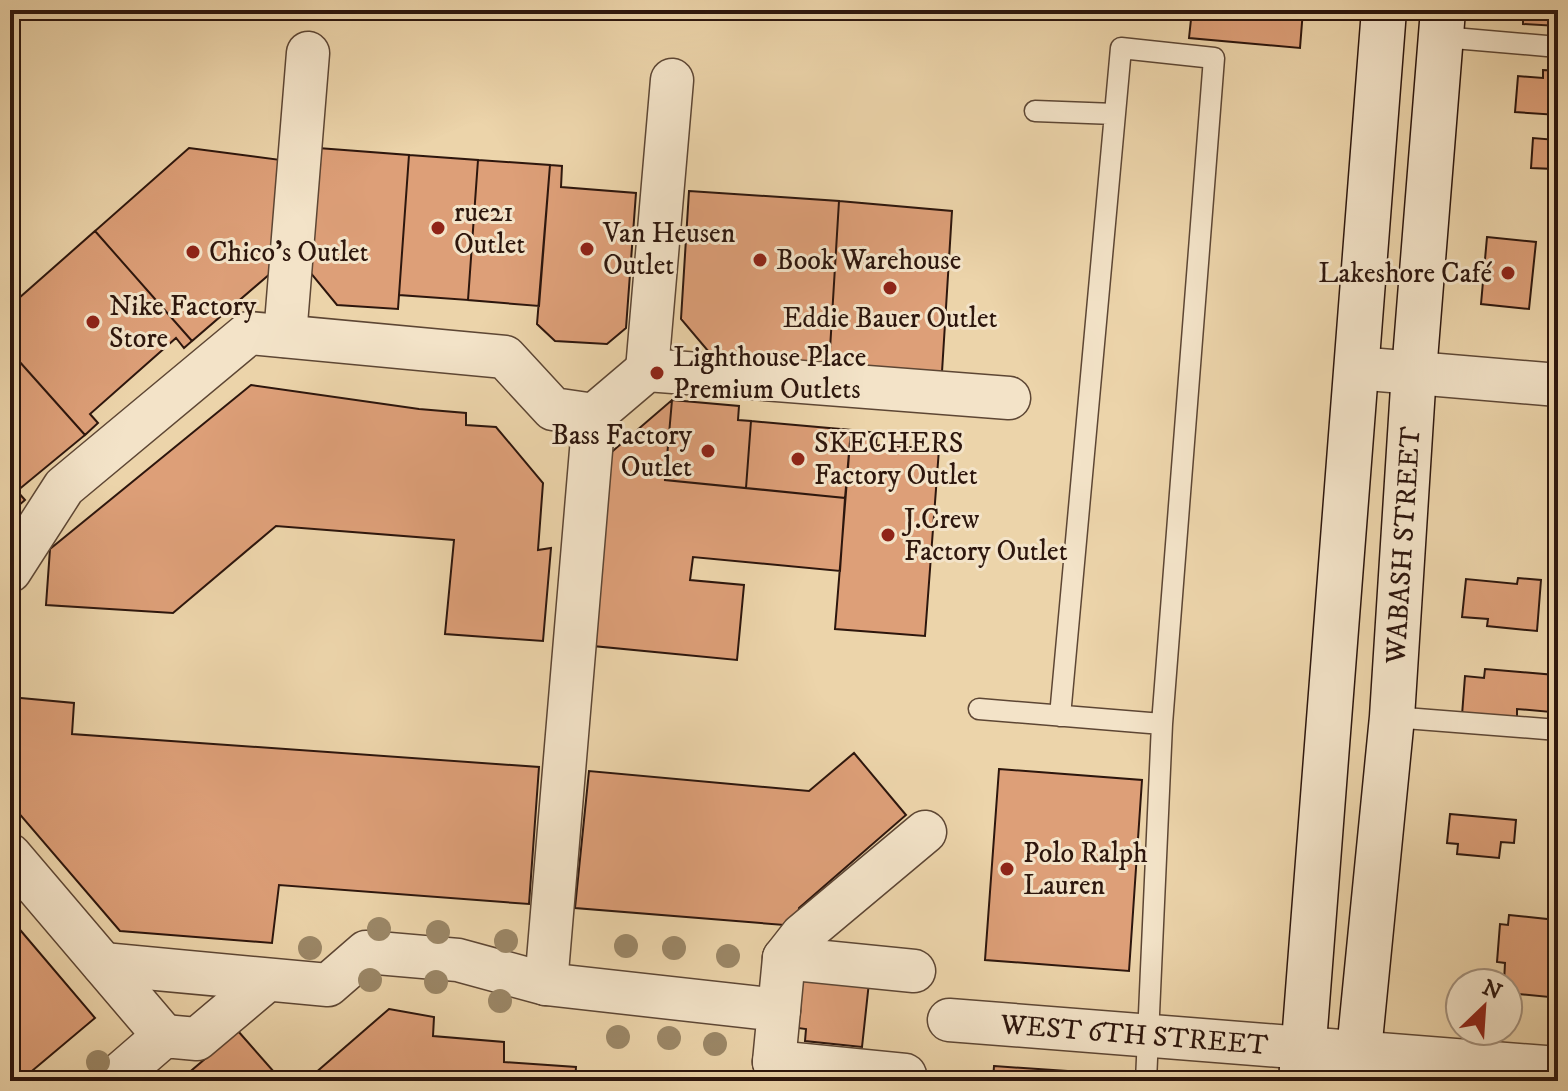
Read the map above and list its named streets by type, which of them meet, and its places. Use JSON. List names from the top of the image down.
{
  "streets": {
    "street": ["WABASH STREET", "WEST 6TH STREET"]
  },
  "crossings": [
    ["WABASH STREET", "WEST 6TH STREET"]
  ],
  "places": [
    "rue21 Outlet",
    "Van Heusen Outlet",
    "Chico's Outlet",
    "Book Warehouse",
    "Lakeshore Café",
    "Eddie Bauer Outlet",
    "Nike Factory Store",
    "Lighthouse Place Premium Outlets",
    "Bass Factory Outlet",
    "SKECHERS Factory Outlet",
    "J.Crew Factory Outlet",
    "Polo Ralph Lauren"
  ],
  "north": "top right"
}
